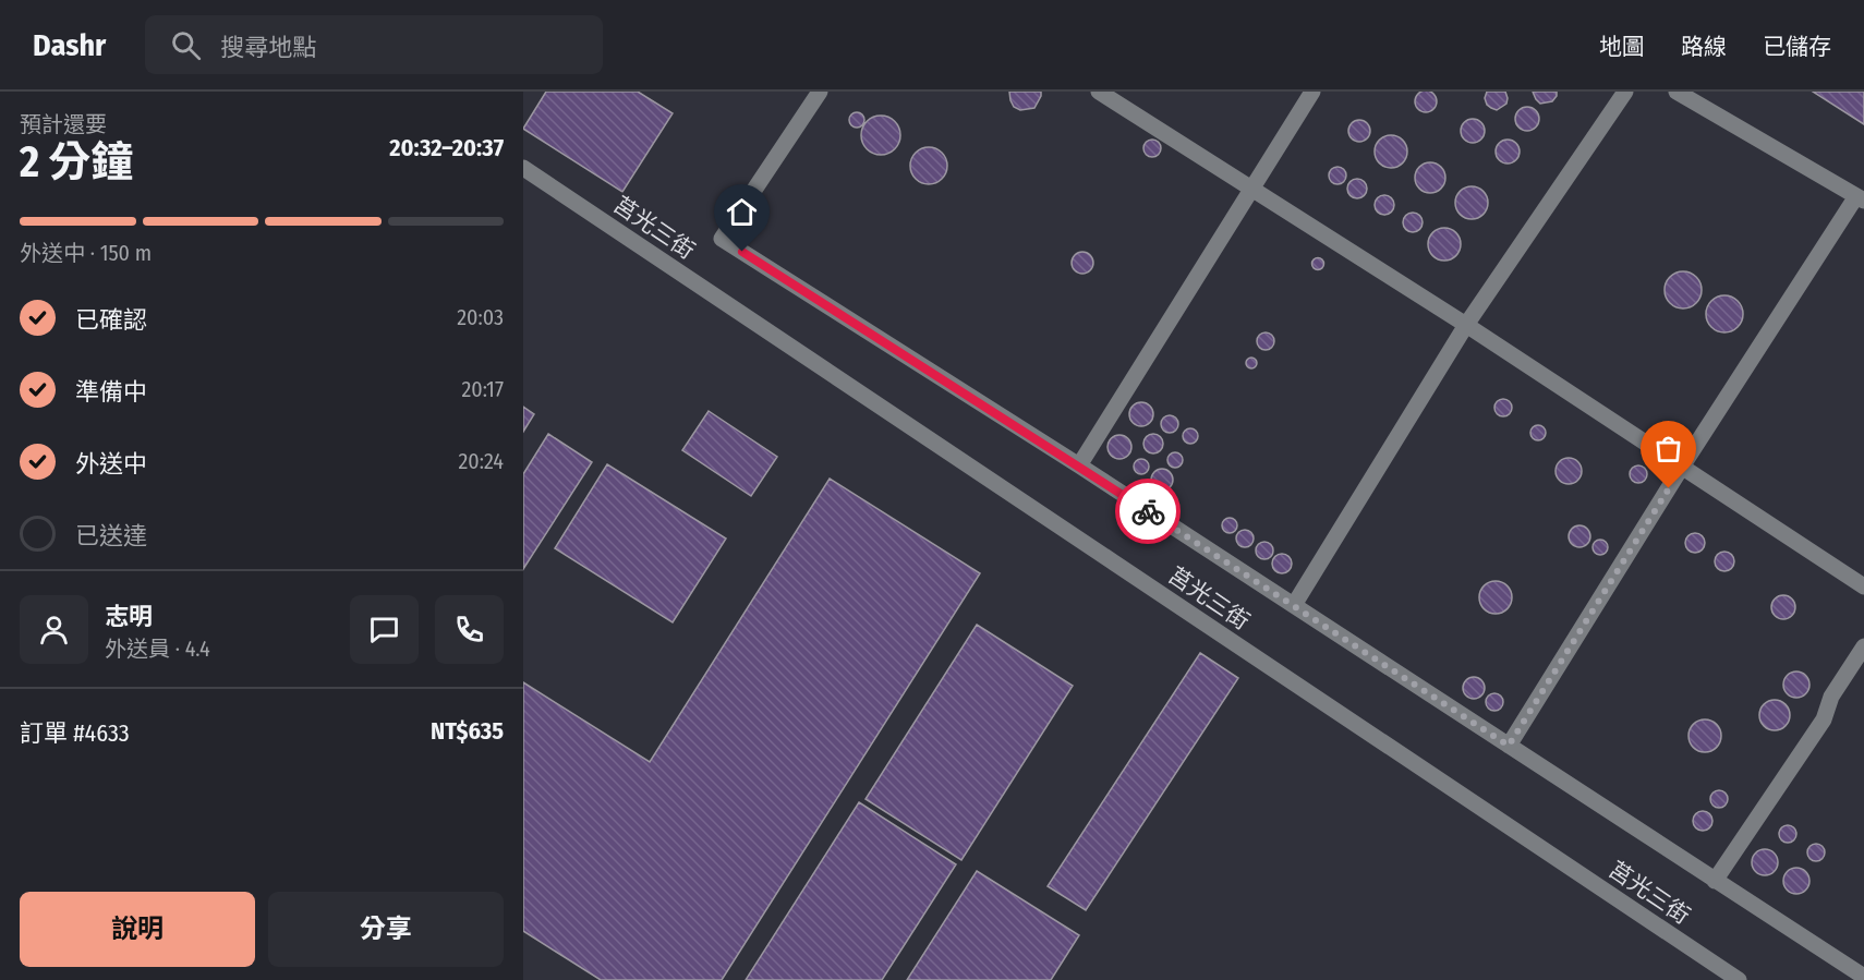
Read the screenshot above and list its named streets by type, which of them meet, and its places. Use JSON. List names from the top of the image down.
{
  "streets": {
    "street": ["莒光三街"]
  },
  "page": {
    "header": "Dashr",
    "search": "搜尋地點",
    "nav": ["地圖", "路線", "已儲存"],
    "heading": ["2 分鐘", "預計還要", "20:32–20:37"],
    "panel": [
      "志明",
      "外送員 · 4.4",
      "訂單 #4633",
      "NT$635"
    ],
    "bar": "外送中 · 150 m",
    "list": [
      ["已確認", "20:03"],
      ["準備中", "20:17"],
      ["外送中", "20:24"],
      "已送達"
    ],
    "buttons": ["說明", "分享"]
  }
}
